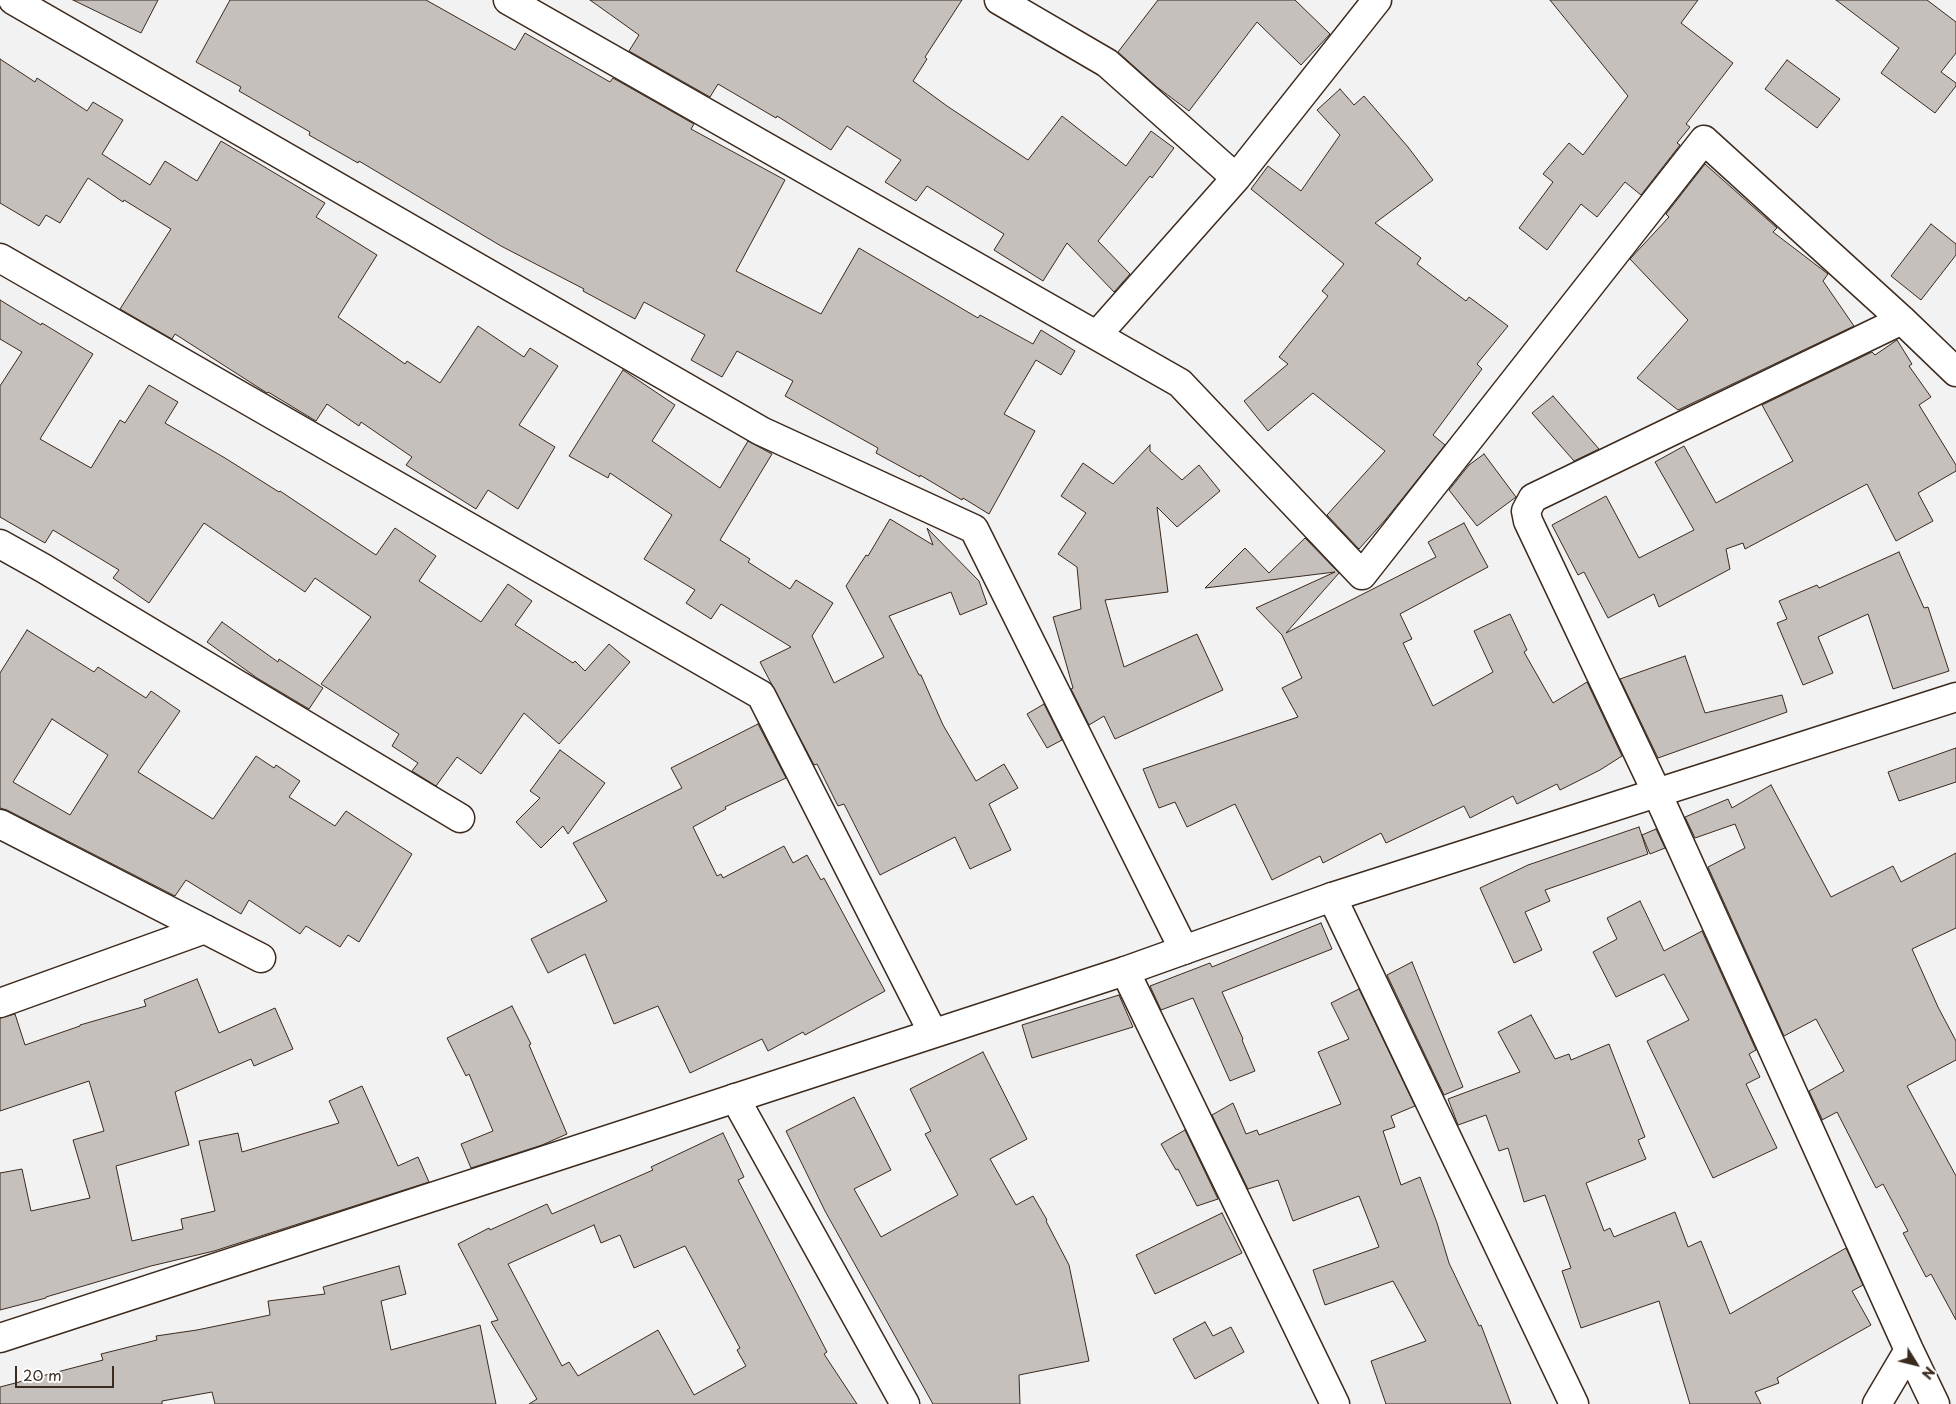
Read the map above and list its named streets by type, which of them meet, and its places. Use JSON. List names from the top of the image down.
{
  "scale_bar": "20 m",
  "north": "bottom right"
}
